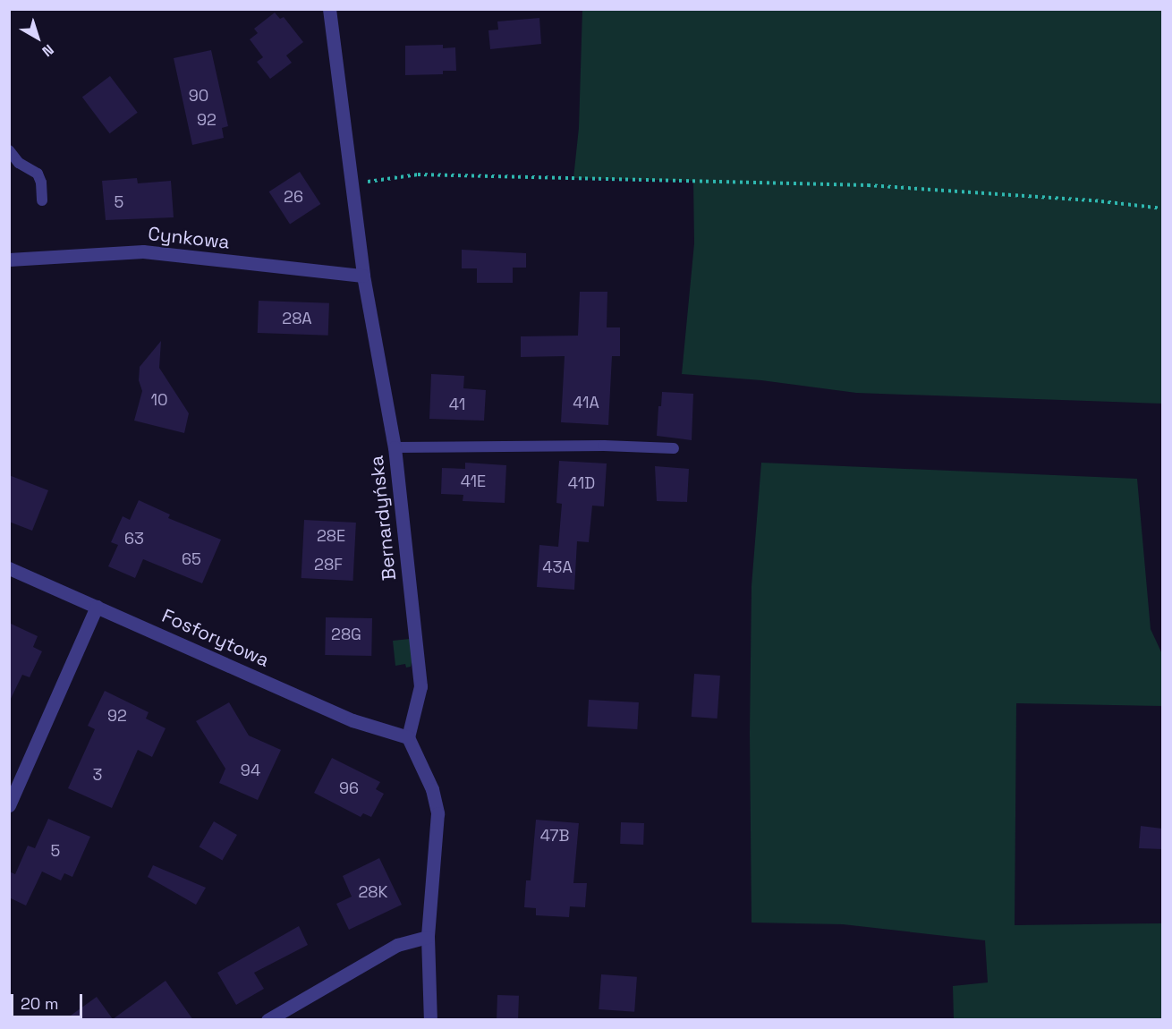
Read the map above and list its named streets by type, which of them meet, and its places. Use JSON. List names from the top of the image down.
{
  "streets": {
    "street": ["Cynkowa", "Bernardyńska", "Fosforytowa"]
  },
  "crossings": [
    ["Cynkowa", "Bernardyńska"],
    ["Bernardyńska", "Fosforytowa"]
  ],
  "house_numbers": [
    "90",
    "92",
    "26",
    "5",
    "28A",
    "10",
    "41A",
    "41",
    "41E",
    "41D",
    "28E",
    "63",
    "65",
    "28F",
    "43A",
    "28G",
    "92",
    "94",
    "3",
    "96",
    "47B",
    "5",
    "28K"
  ],
  "scale_bar": "20 m",
  "north": "bottom right"
}
